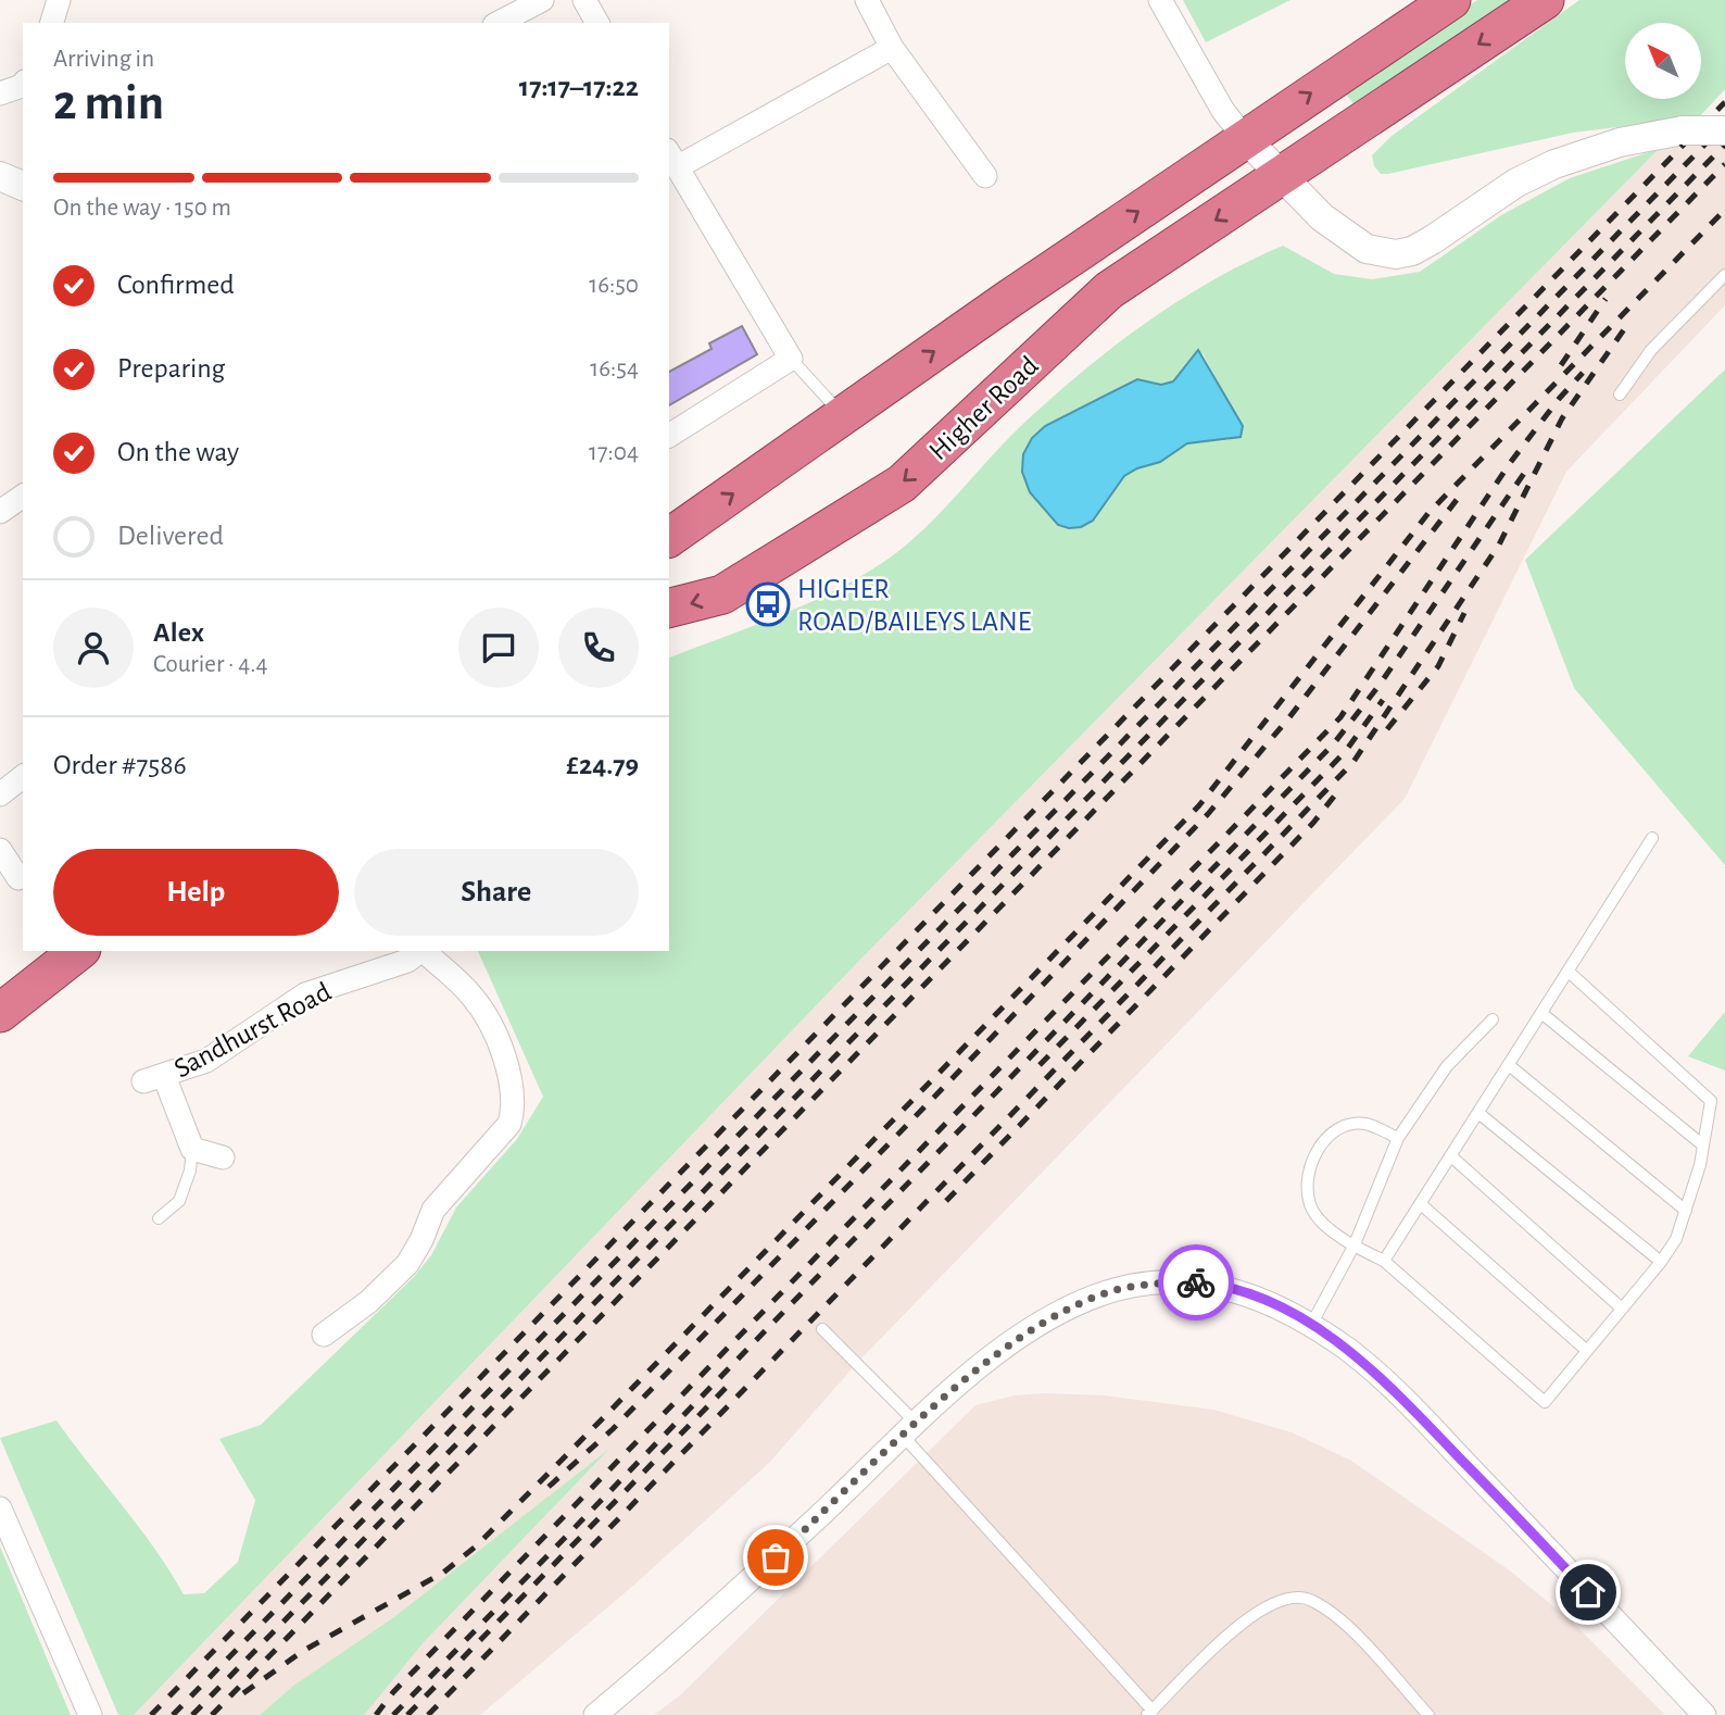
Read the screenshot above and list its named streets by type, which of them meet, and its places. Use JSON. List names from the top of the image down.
{
  "streets": {
    "highway": ["Higher Road"],
    "street": ["Sandhurst Road"]
  },
  "places": {
    "bus stop": ["HIGHER ROAD/BAILEYS LANE"]
  },
  "north": "top left",
  "page": {
    "heading": ["2 min", "Arriving in", "17:17–17:22"],
    "panel": [
      "Alex",
      "Courier · 4.4",
      "Order #7586",
      "£24.79"
    ],
    "bar": "On the way · 150 m",
    "list": [
      ["Confirmed", "16:50"],
      ["Preparing", "16:54"],
      ["On the way", "17:04"],
      "Delivered"
    ],
    "buttons": ["Help", "Share"]
  }
}
